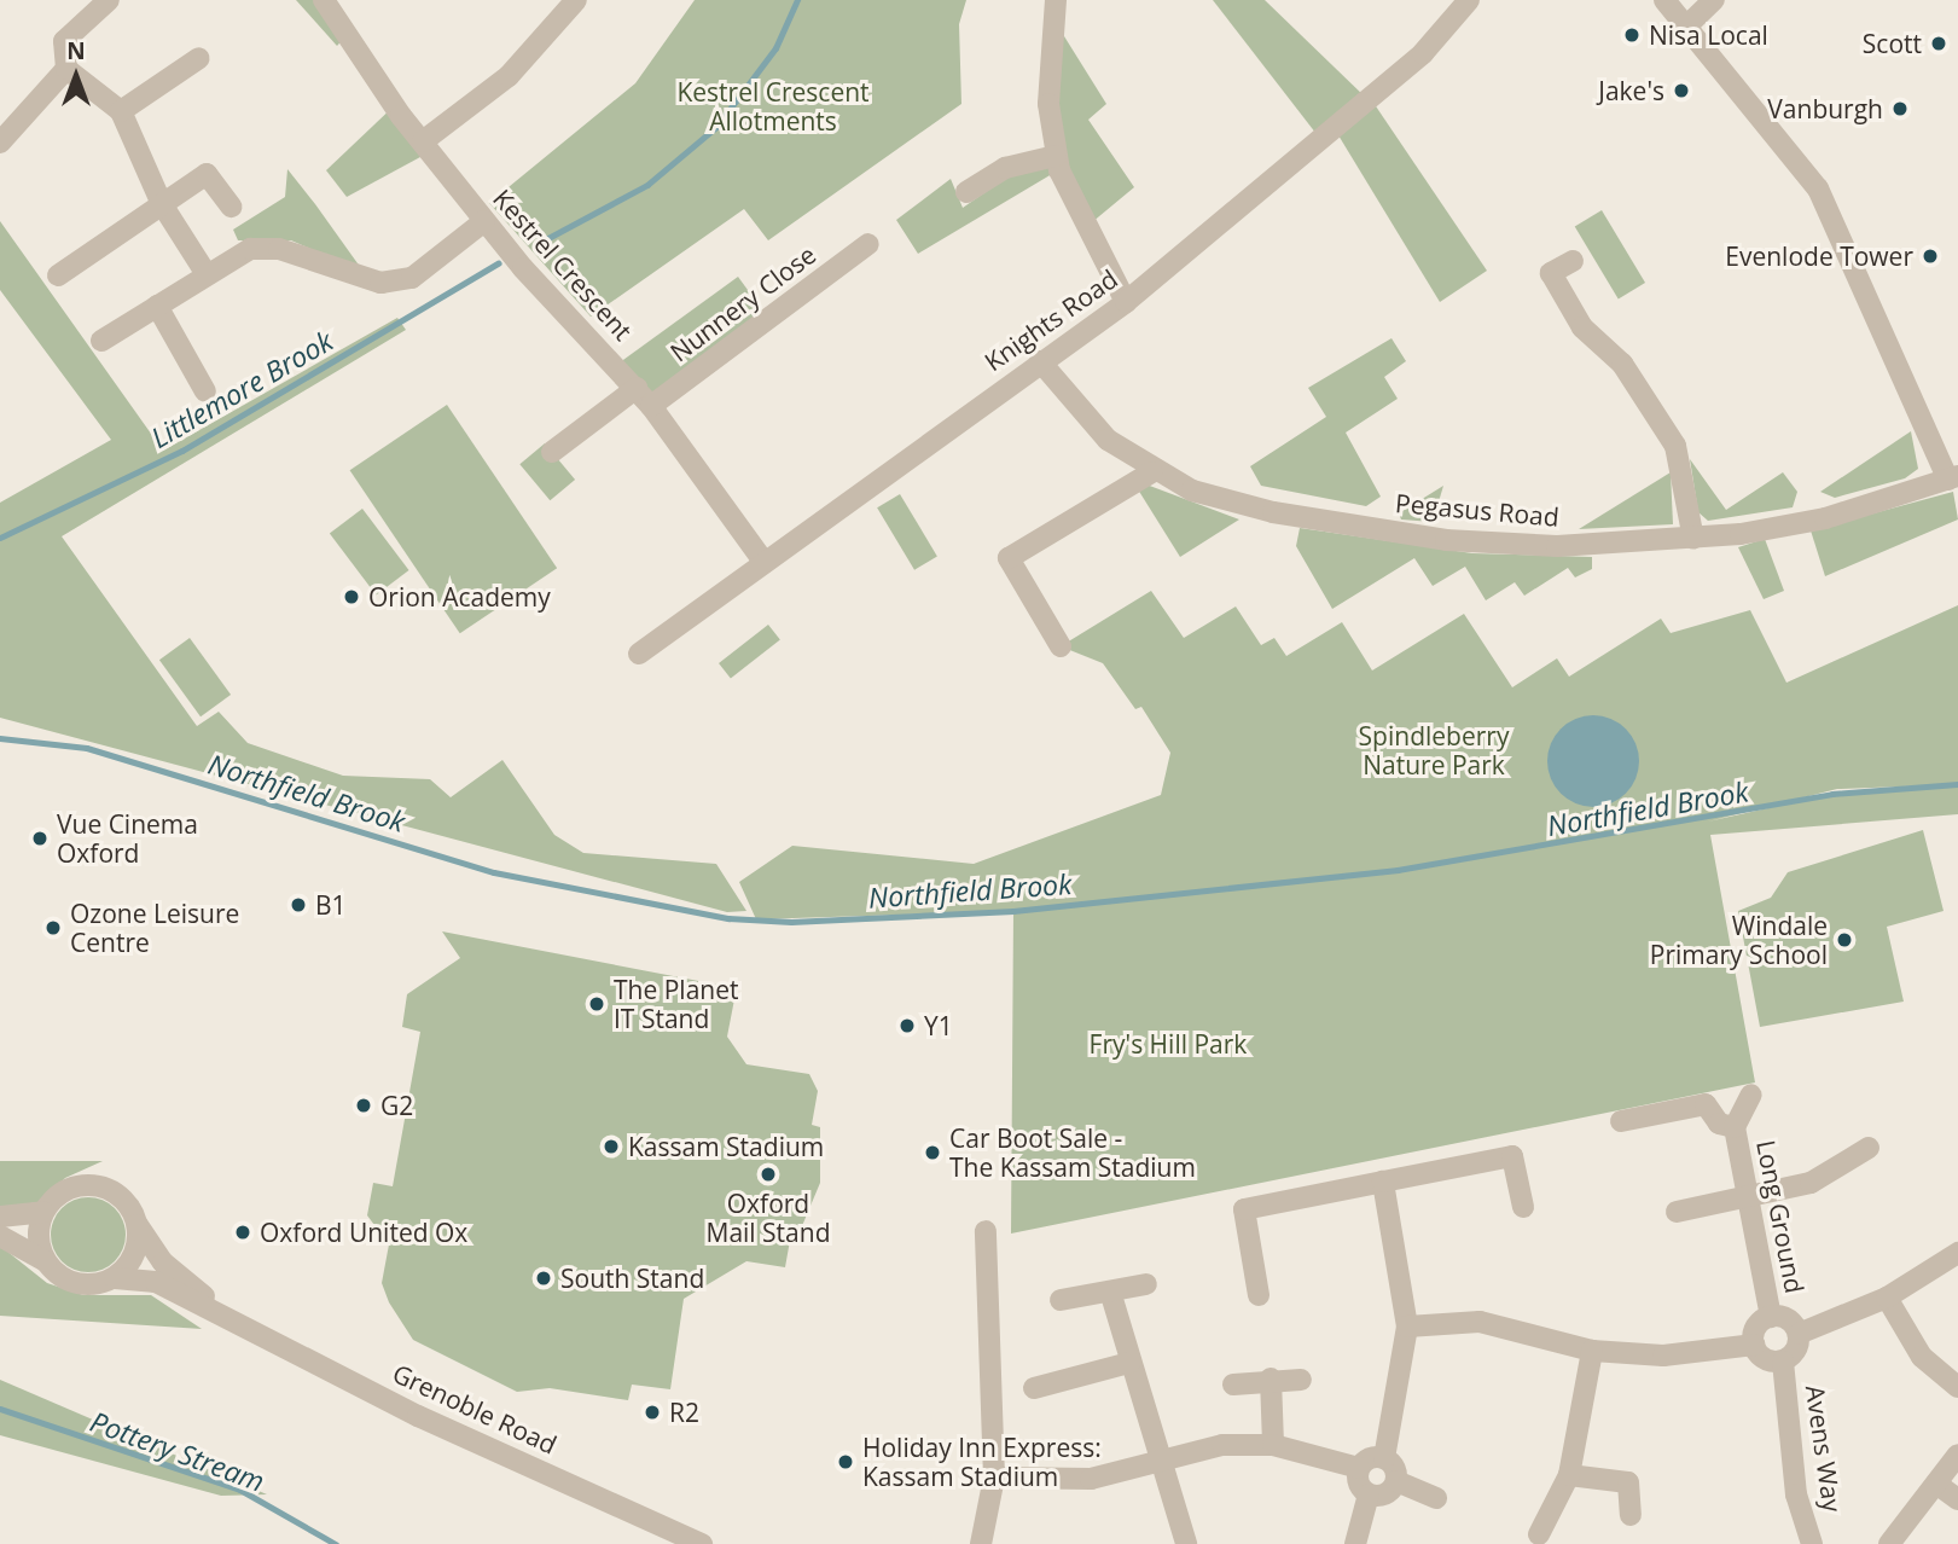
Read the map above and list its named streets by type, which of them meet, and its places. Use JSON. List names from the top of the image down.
{
  "streets": {
    "street": [
      "Kestrel Crescent",
      "Nunnery Close",
      "Knights Road",
      "Pegasus Road",
      "Long Ground",
      "Grenoble Road",
      "Avens Way"
    ]
  },
  "crossings": [
    ["Kestrel Crescent", "Nunnery Close"],
    ["Kestrel Crescent", "Knights Road"],
    ["Knights Road", "Pegasus Road"],
    ["Long Ground", "Avens Way"]
  ],
  "water": ["Littlemore Brook", "Northfield Brook", "Pottery Stream"],
  "parks": ["Kestrel Crescent Allotments", "Spindleberry Nature Park", "Fry's Hill Park"],
  "places": [
    "Nisa Local",
    "Scott",
    "Jake's",
    "Vanburgh",
    "Evenlode Tower",
    "Orion Academy",
    "Vue Cinema Oxford",
    "B1",
    "Ozone Leisure Centre",
    "Windale Primary School",
    "The Planet IT Stand",
    "Y1",
    "G2",
    "Kassam Stadium",
    "Car Boot Sale - The Kassam Stadium",
    "Oxford Mail Stand",
    "Oxford United Ox",
    "South Stand",
    "R2",
    "Holiday Inn Express: Kassam Stadium"
  ],
  "north": "top"
}
